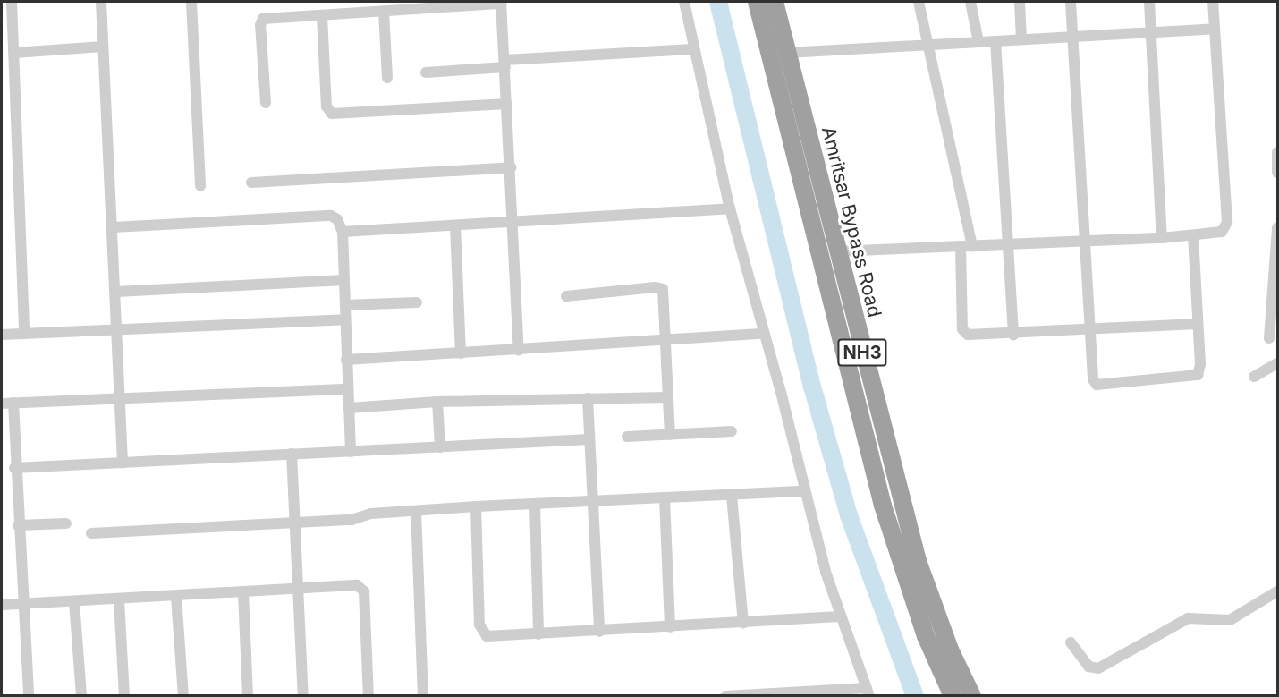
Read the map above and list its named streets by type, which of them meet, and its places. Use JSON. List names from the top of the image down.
{
  "streets": {
    "highway": ["Amritsar Bypass Road", "NH3"]
  }
}
